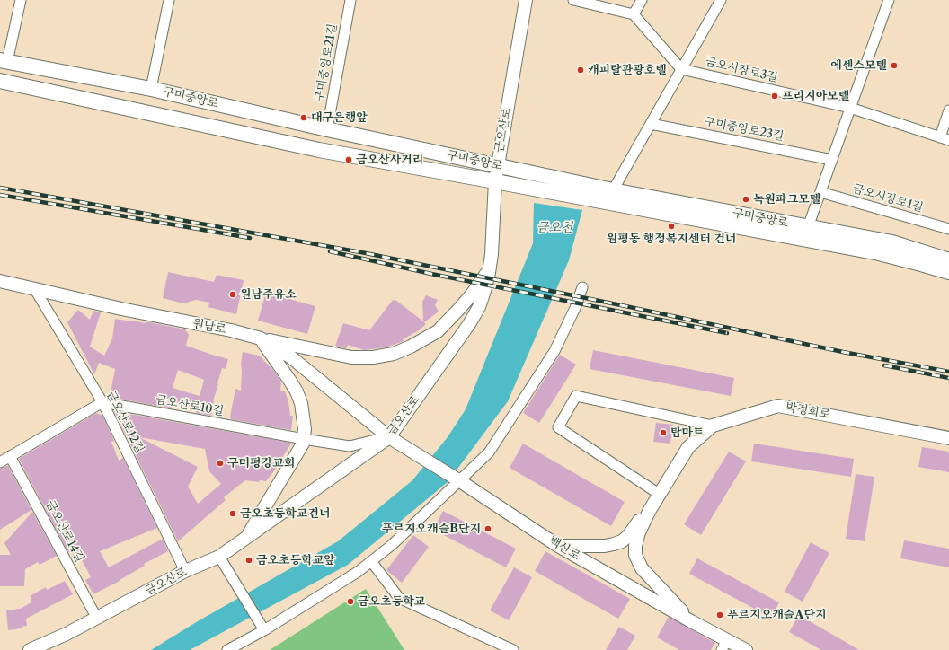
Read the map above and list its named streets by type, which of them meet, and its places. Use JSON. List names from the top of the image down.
{
  "streets": {
    "main road": ["구미중앙로"],
    "street": [
      "구미중앙로21길",
      "금오시장로3길",
      "구미중앙로23길",
      "금오산로",
      "금오시장로1길",
      "원남로",
      "금오산로10길",
      "박정희로",
      "금오산로12길",
      "금오산로14길",
      "백산로"
    ]
  },
  "crossings": [
    ["구미중앙로21길", "구미중앙로"],
    ["구미중앙로", "금오산로"],
    ["금오산로", "원남로"],
    ["금오산로", "금오산로10길"],
    ["금오산로", "금오산로12길"],
    ["금오산로", "금오산로14길"],
    ["금오산로", "백산로"],
    ["원남로", "금오산로10길"],
    ["원남로", "금오산로12길"],
    ["원남로", "백산로"],
    ["금오산로10길", "금오산로12길"],
    ["금오산로10길", "백산로"]
  ],
  "water": ["금오천"],
  "places": [
    "에센스모텔",
    "캐피탈관광호텔",
    "프리지아모텔",
    "대구은행앞",
    "금오산사거리",
    "녹원파크모텔",
    "원평동 행정복지센터 건너",
    "원남주유소",
    "탑마트",
    "구미평강교회",
    "금오초등학교건너",
    "푸르지오캐슬B단지",
    "금오초등학교앞",
    "금오초등학교",
    "푸르지오캐슬A단지"
  ]
}
